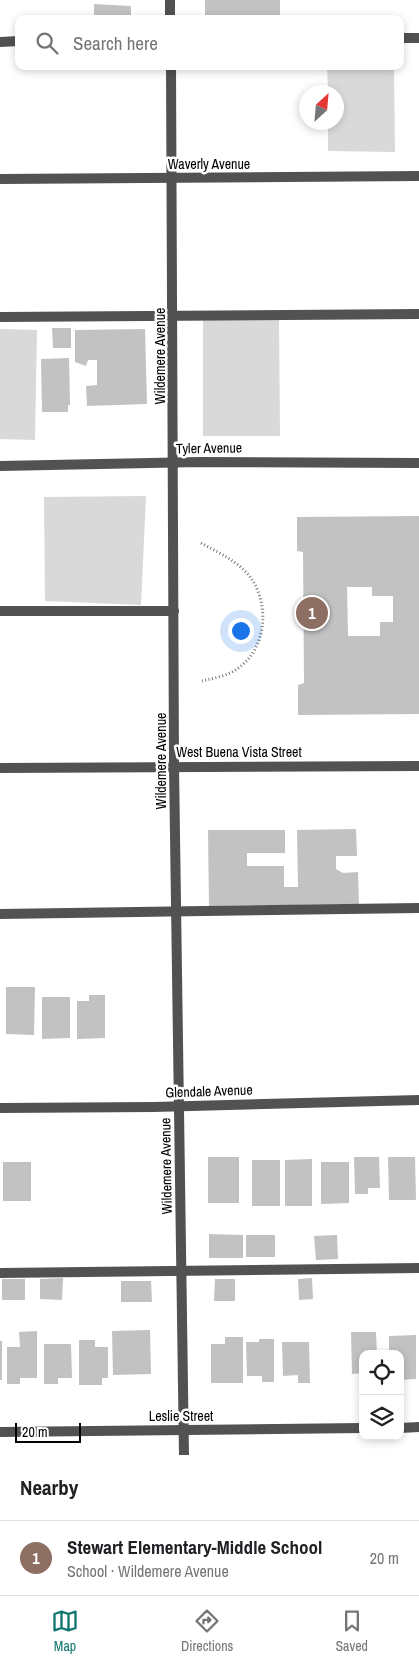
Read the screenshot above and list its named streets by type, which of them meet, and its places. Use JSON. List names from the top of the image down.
{
  "streets": {
    "street": [
      "Waverly Avenue",
      "Wildemere Avenue",
      "Tyler Avenue",
      "West Buena Vista Street",
      "Glendale Avenue",
      "Leslie Street"
    ]
  },
  "crossings": [
    ["Waverly Avenue", "Wildemere Avenue"],
    ["Wildemere Avenue", "Tyler Avenue"],
    ["Wildemere Avenue", "West Buena Vista Street"],
    ["Wildemere Avenue", "Glendale Avenue"],
    ["Wildemere Avenue", "Leslie Street"]
  ],
  "scale_bar": "20 m",
  "north": "top right",
  "page": {
    "search": "Search here",
    "pins": "1",
    "scale": "20 m",
    "heading": "Nearby",
    "list": [
      {
        "mark": "1",
        "name": "Stewart Elementary-Middle School",
        "note": "School · Wildemere Avenue",
        "value": "20 m"
      }
    ],
    "nav": ["Map", "Directions", "Saved"]
  }
}
